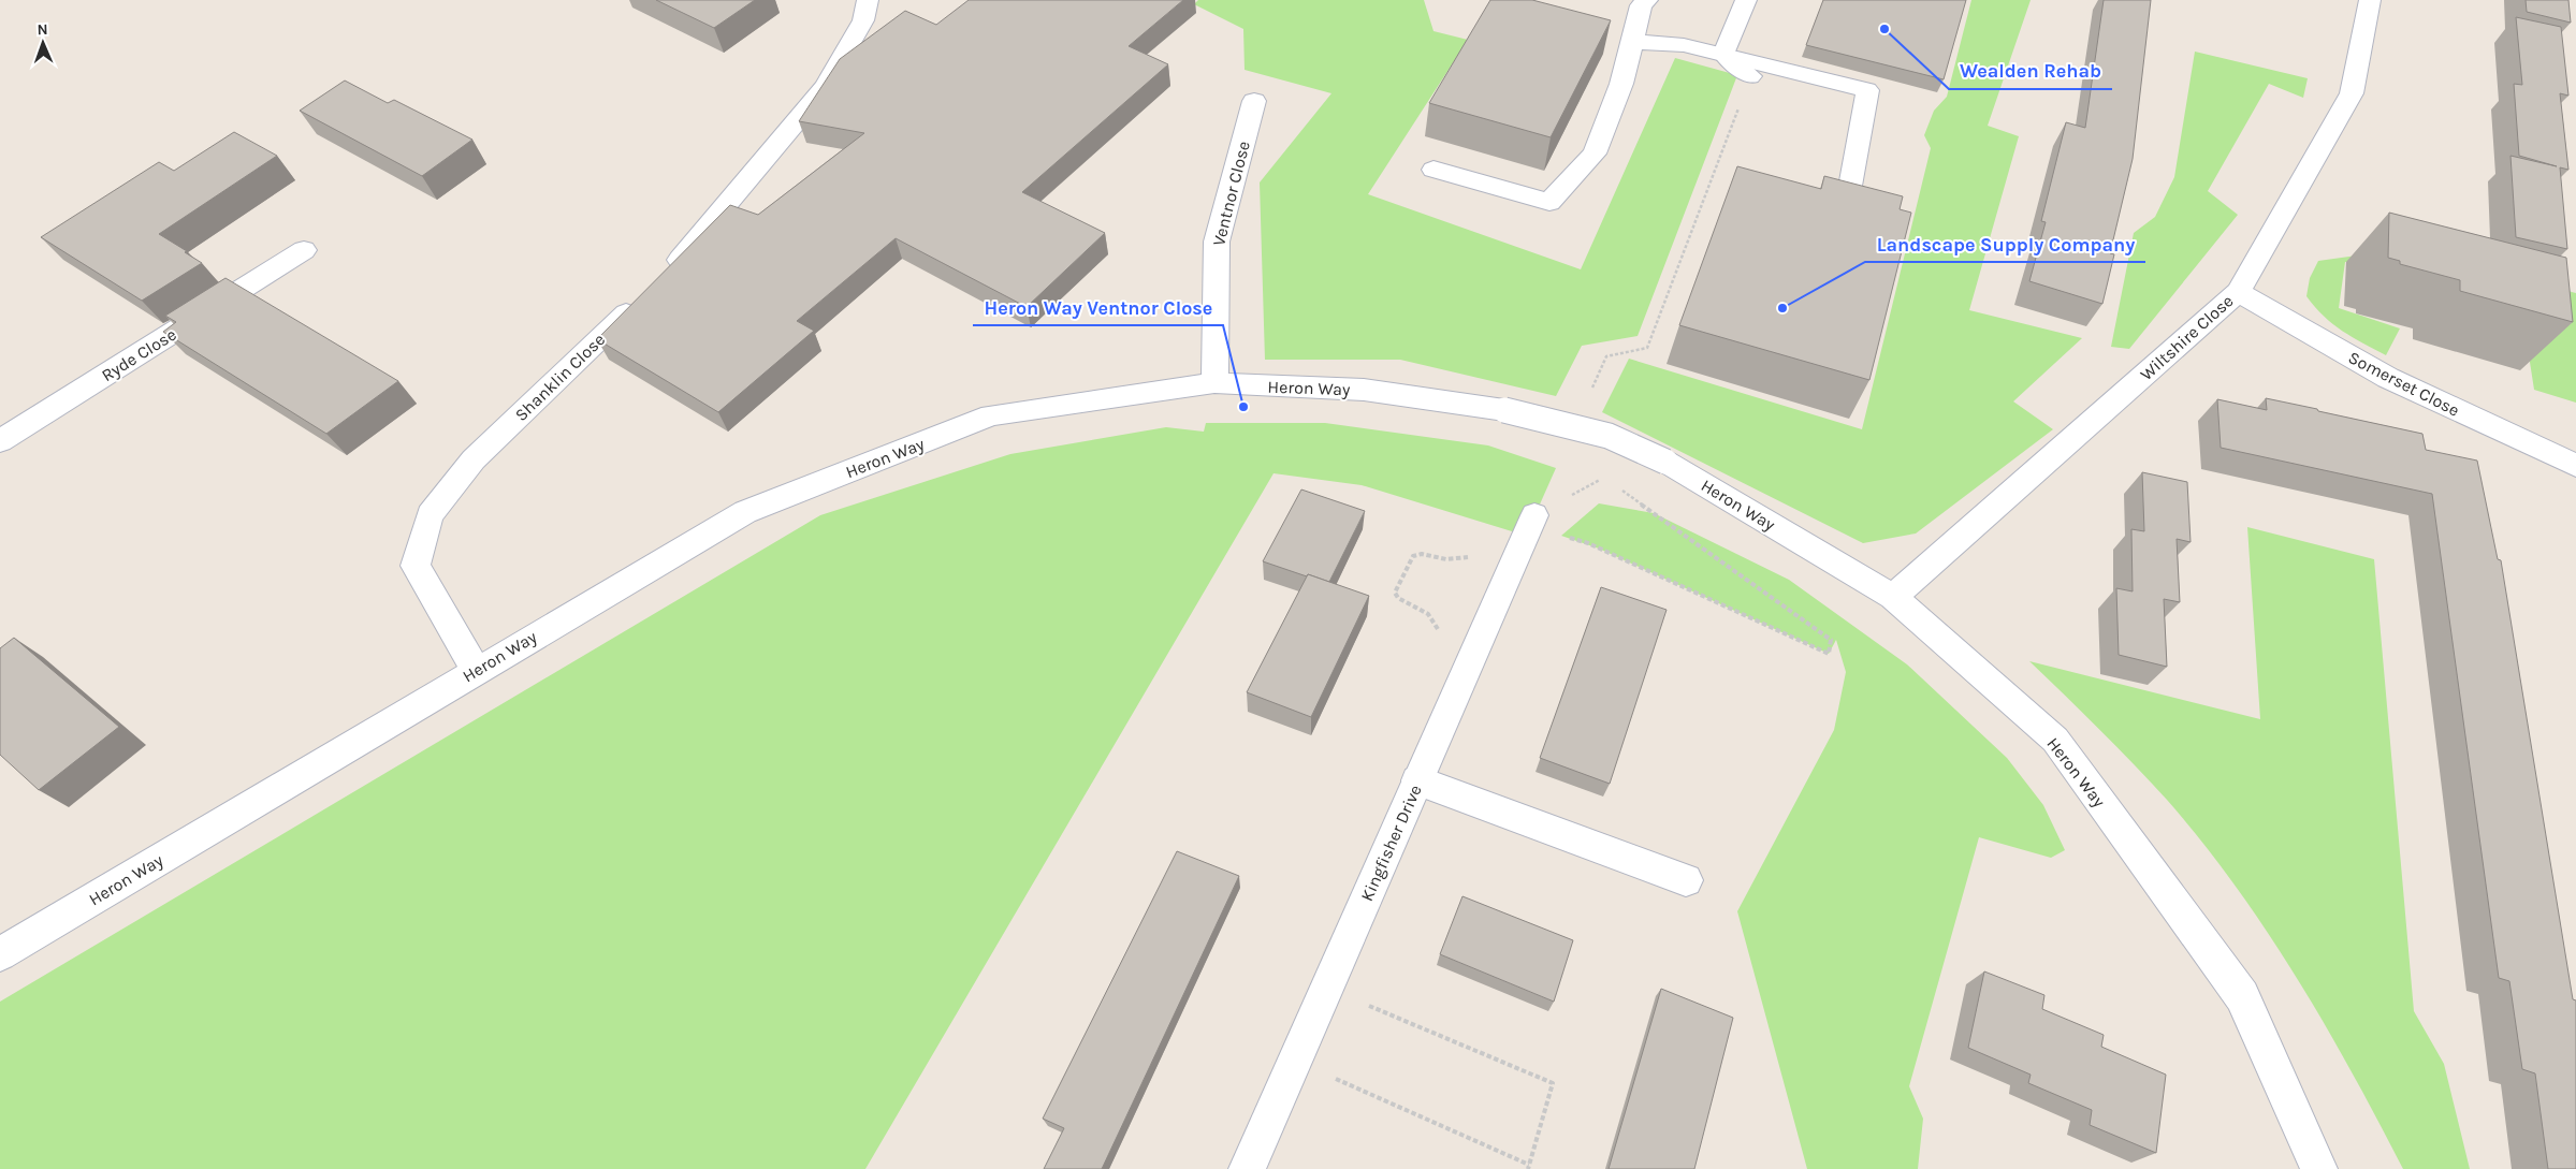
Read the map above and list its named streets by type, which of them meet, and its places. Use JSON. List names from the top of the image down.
{
  "streets": {
    "street": [
      "Ventnor Close",
      "Wiltshire Close",
      "Ryde Close",
      "Shanklin Close",
      "Somerset Close",
      "Heron Way",
      "Kingfisher Drive"
    ]
  },
  "crossings": [
    ["Ventnor Close", "Heron Way"],
    ["Wiltshire Close", "Somerset Close"],
    ["Wiltshire Close", "Heron Way"],
    ["Shanklin Close", "Heron Way"]
  ],
  "places": ["Wealden Rehab", "Landscape Supply Company", "Heron Way Ventnor Close"],
  "north": "top"
}
